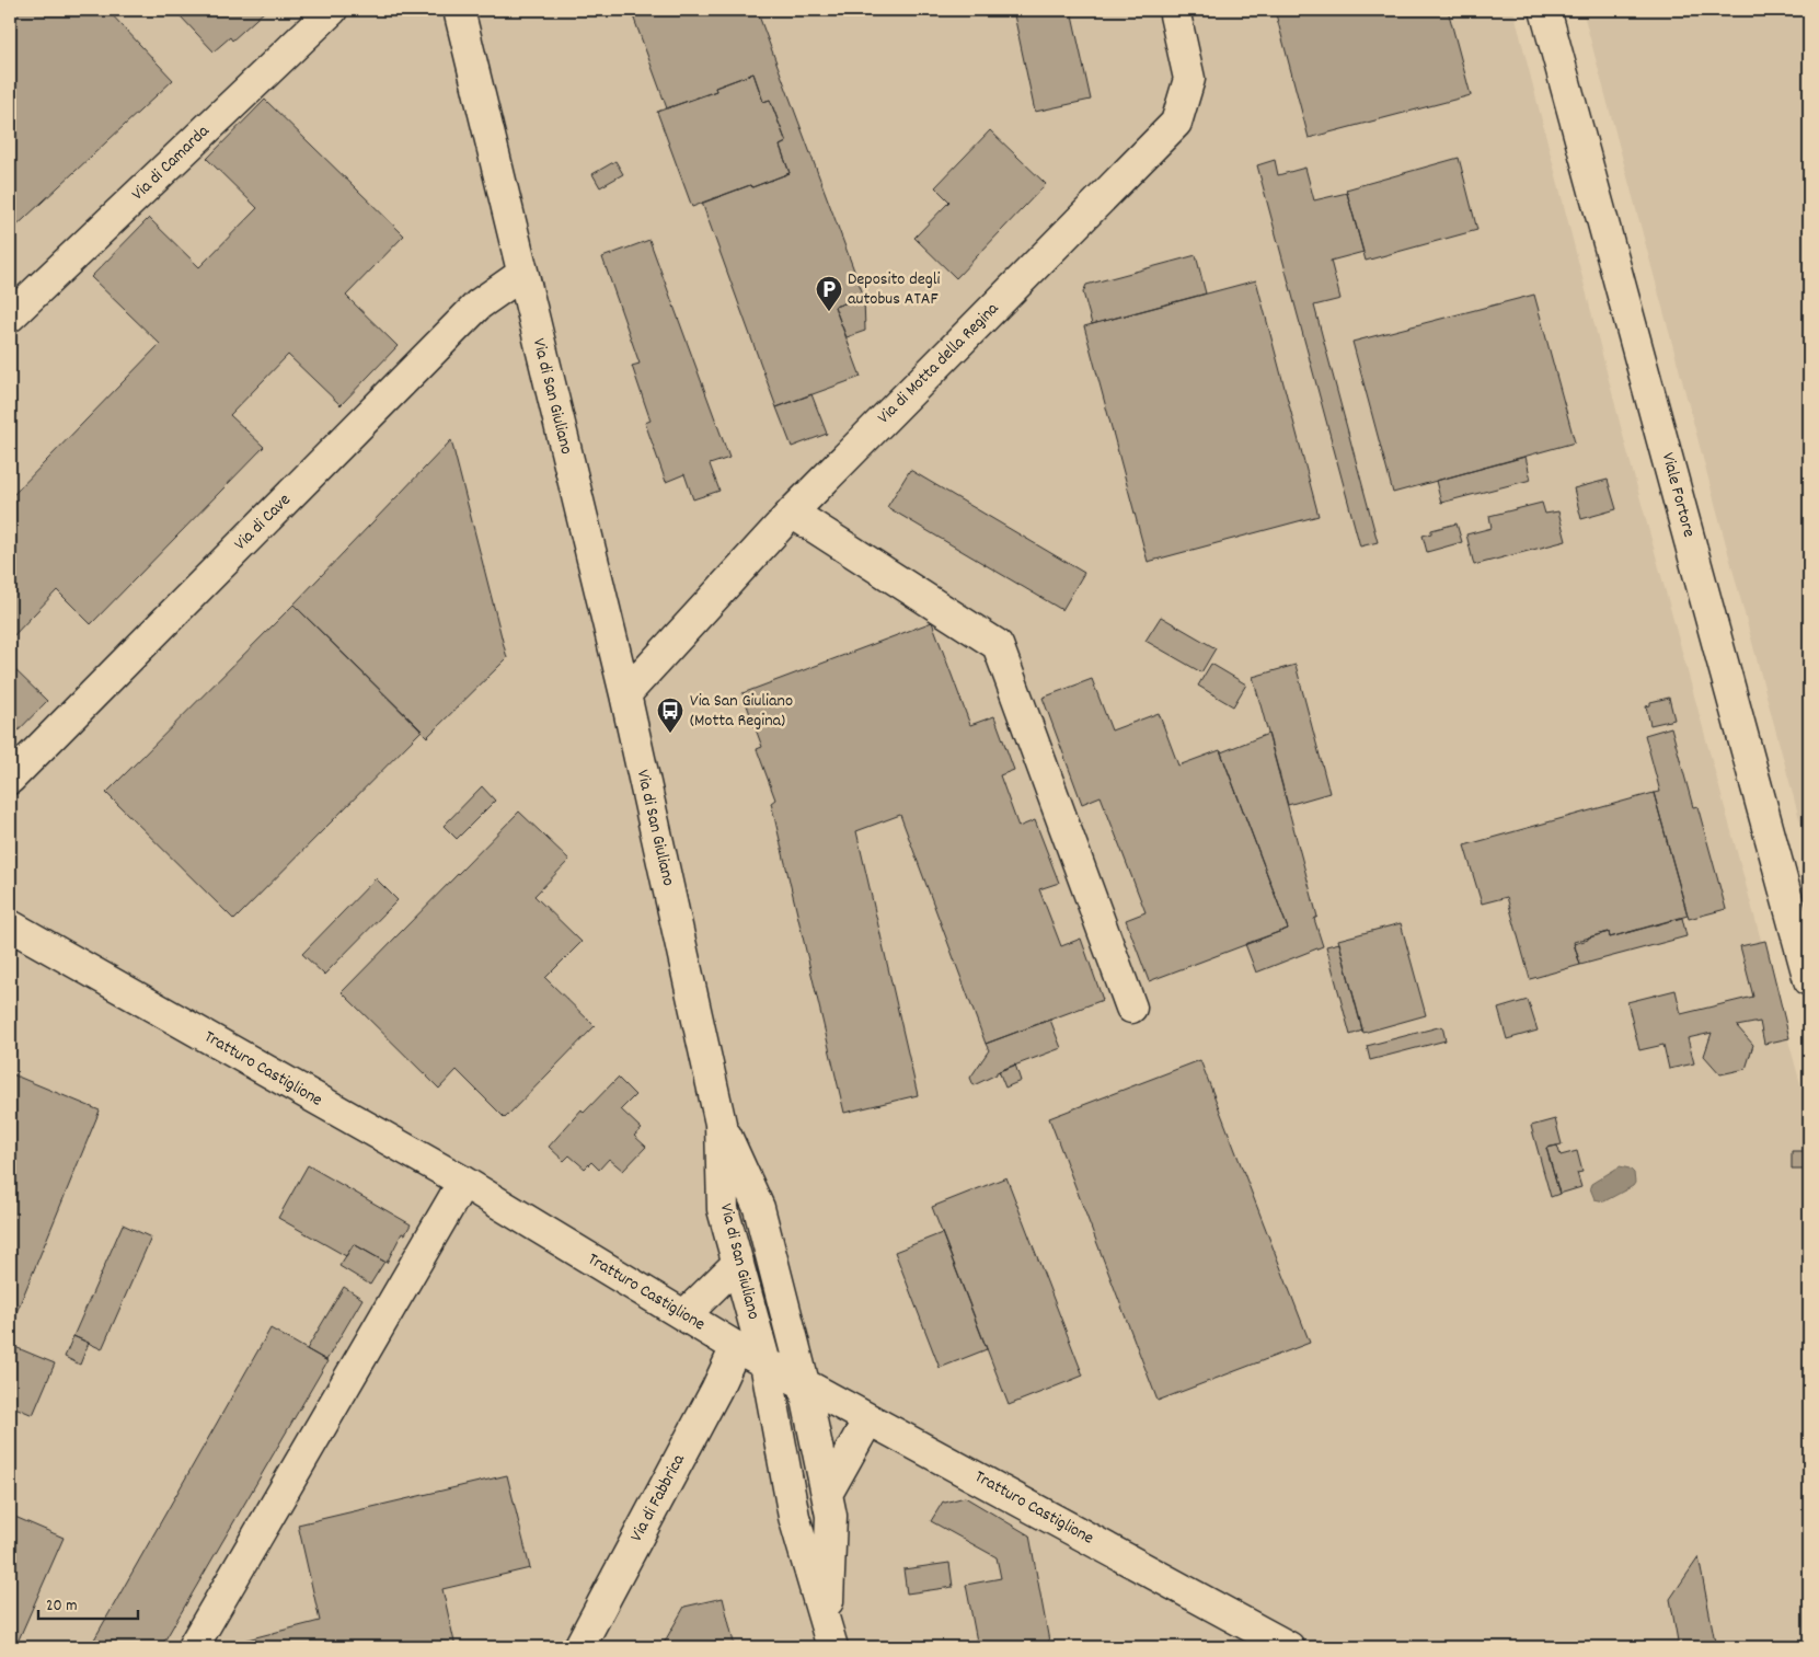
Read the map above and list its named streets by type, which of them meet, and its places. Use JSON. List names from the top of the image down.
{
  "streets": {
    "street": [
      "Via di Camarda",
      "Via di Motta della Regina",
      "Via di San Giuliano",
      "Viale Fortore",
      "Via di Cave",
      "Tratturo Castiglione",
      "Via di Fabbrica"
    ]
  },
  "crossings": [
    ["Via di Motta della Regina", "Via di San Giuliano"],
    ["Via di San Giuliano", "Via di Cave"],
    ["Via di San Giuliano", "Tratturo Castiglione"],
    ["Tratturo Castiglione", "Via di Fabbrica"]
  ],
  "places": {
    "parking": ["Deposito degli autobus ATAF"],
    "bus stop": ["Via San Giuliano (Motta Regina)"]
  },
  "scale_bar": "20 m"
}
